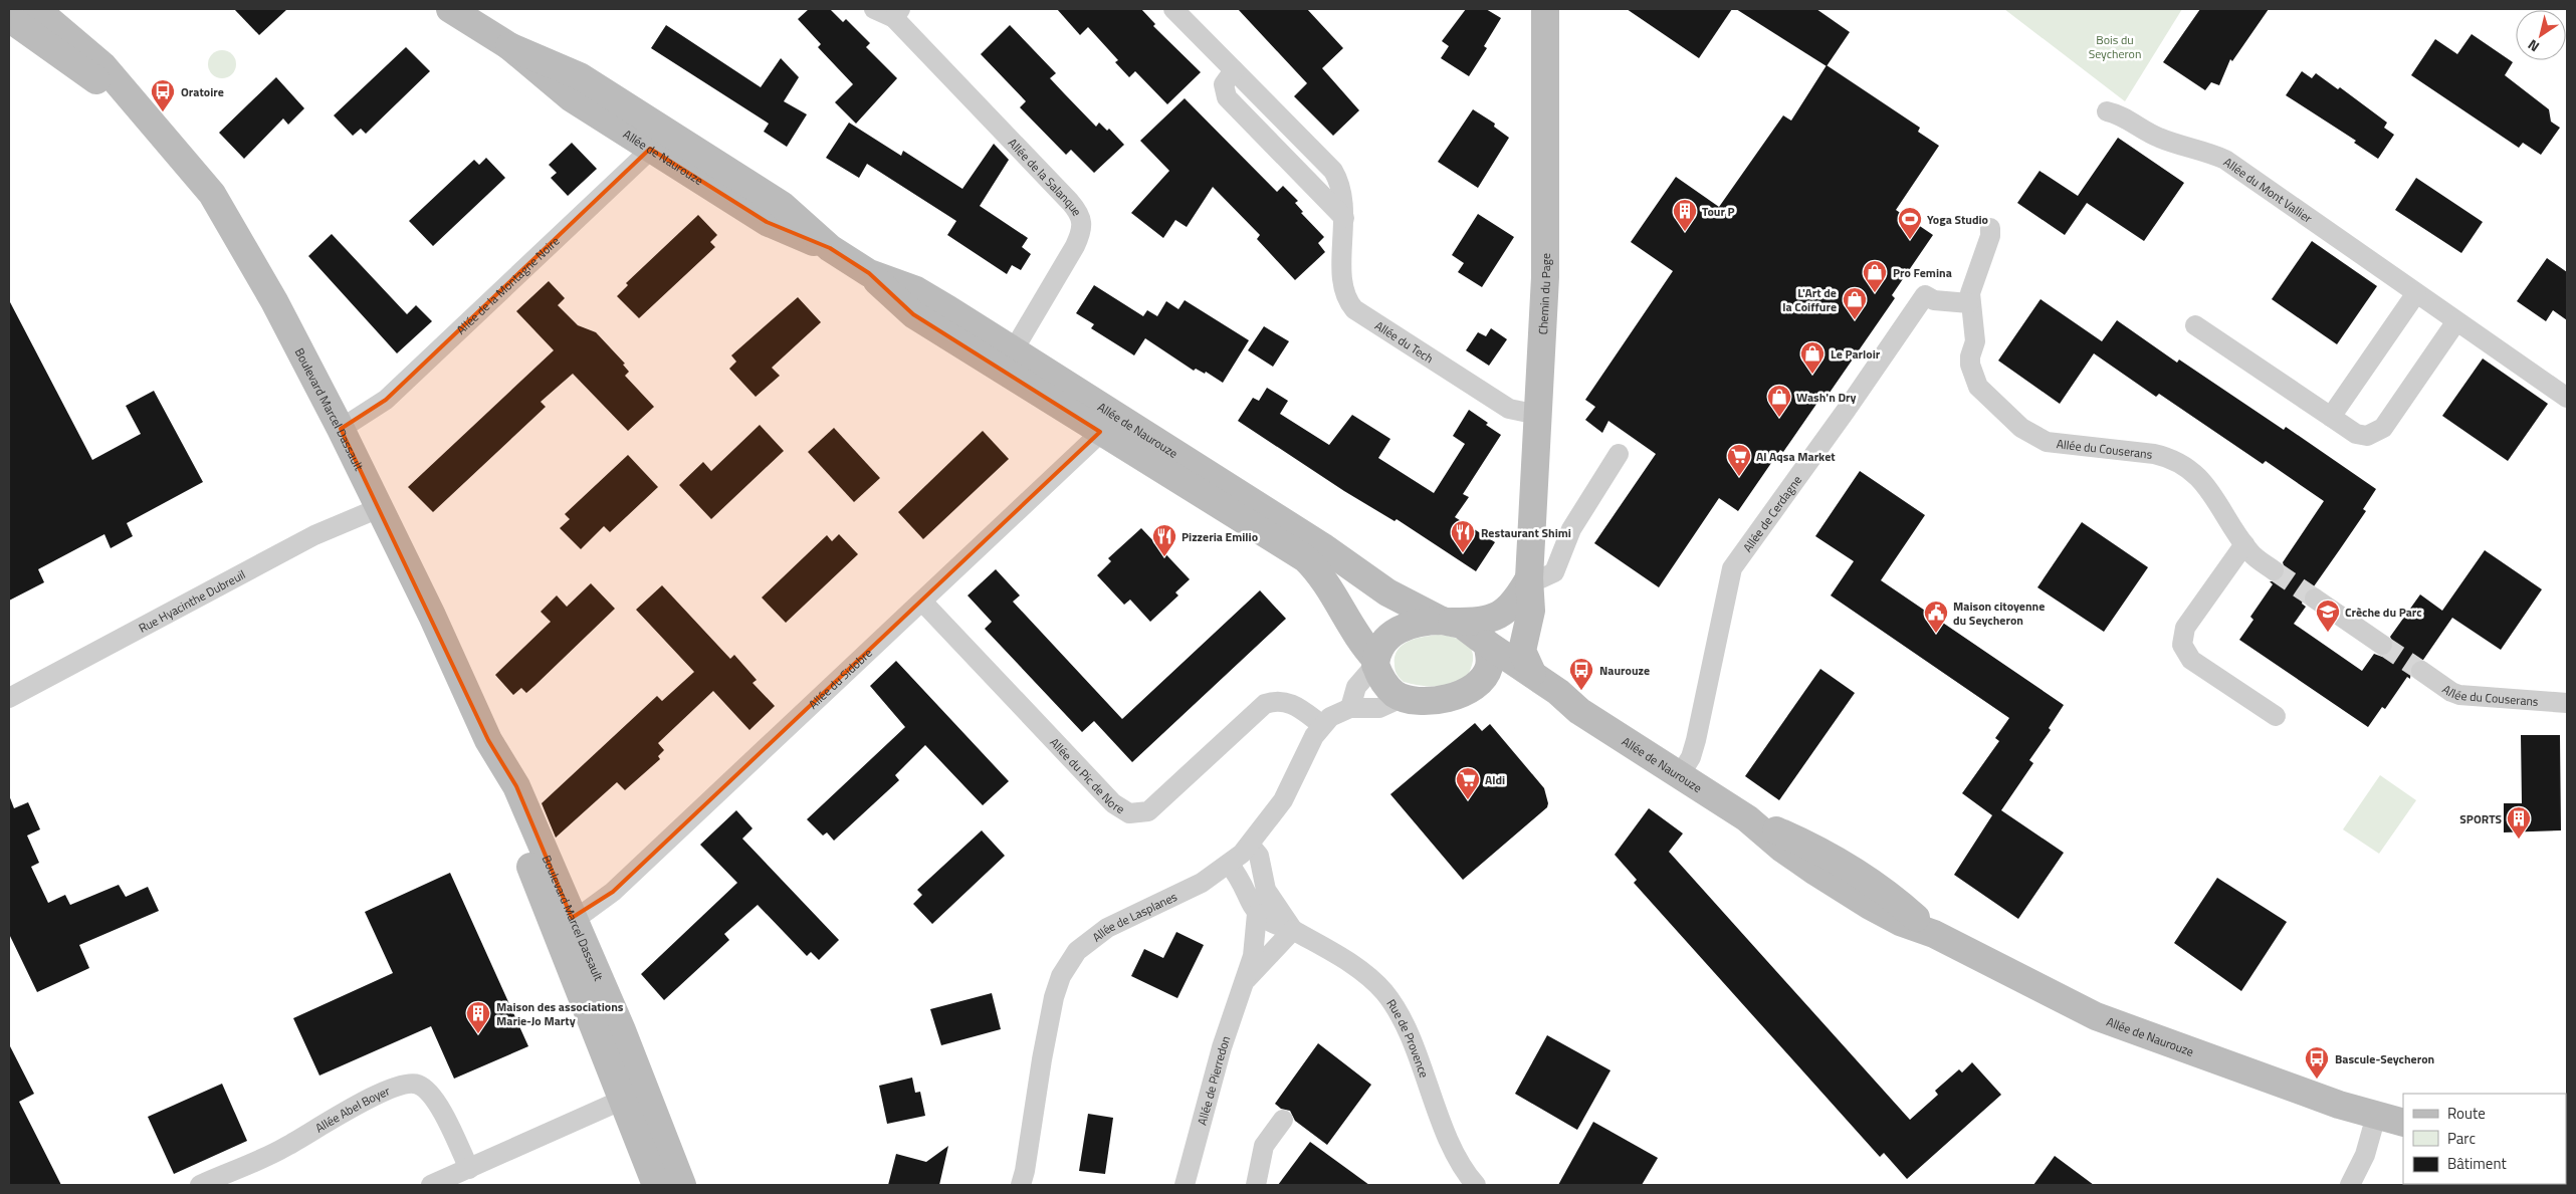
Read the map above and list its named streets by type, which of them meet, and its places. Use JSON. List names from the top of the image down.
{
  "streets": {
    "street": [
      "Allée de Naurouze",
      "Allée de la Salanque",
      "Allée du Mont Vallier",
      "Allée de la Montagne Noire",
      "Chemin du Page",
      "Allée du Tech",
      "Boulevard Marcel Dassault",
      "Allée du Couserans",
      "Allée de Cerdagne",
      "Rue Hyacinthe Dubreuil",
      "Allée du Sidobre",
      "Allée du Pic de Nore",
      "Allée de Lasplanes",
      "Rue de Provence",
      "Allée de Pierredon",
      "Allée Abel Boyer"
    ]
  },
  "crossings": [
    ["Allée de Naurouze", "Allée de la Salanque"],
    ["Allée de Naurouze", "Allée de la Montagne Noire"],
    ["Allée de Naurouze", "Chemin du Page"],
    ["Allée de Naurouze", "Allée de Cerdagne"],
    ["Allée de Naurouze", "Allée du Sidobre"],
    ["Allée de Naurouze", "Allée de Lasplanes"],
    ["Allée de la Montagne Noire", "Boulevard Marcel Dassault"],
    ["Chemin du Page", "Allée du Tech"],
    ["Chemin du Page", "Allée de Lasplanes"],
    ["Boulevard Marcel Dassault", "Rue Hyacinthe Dubreuil"],
    ["Boulevard Marcel Dassault", "Allée du Sidobre"],
    ["Allée du Couserans", "Allée de Cerdagne"],
    ["Allée du Sidobre", "Allée du Pic de Nore"],
    ["Allée du Pic de Nore", "Allée de Lasplanes"],
    ["Allée de Lasplanes", "Rue de Provence"],
    ["Rue de Provence", "Allée de Pierredon"]
  ],
  "parks": ["Bois du Seycheron"],
  "places": {
    "bus stop": ["Oratoire", "Naurouze", "Bascule-Seycheron"],
    "building": ["Tour P", "SPORTS", "Maison des associations Marie-Jo Marty"],
    "sports": ["Yoga Studio"],
    "shop": [
      "Pro Femina",
      "L'Art de la Coiffure",
      "Le Parloir",
      "Wash'n Dry"
    ],
    "supermarket": ["Al Aqsa Market", "Aldi"],
    "restaurant": ["Restaurant Shimi", "Pizzeria Emilio"],
    "school or university": ["Crèche du Parc"],
    "public building": ["Maison citoyenne du Seycheron"]
  },
  "legend": ["Route", "Parc", "Bâtiment"],
  "north": "bottom left"
}
